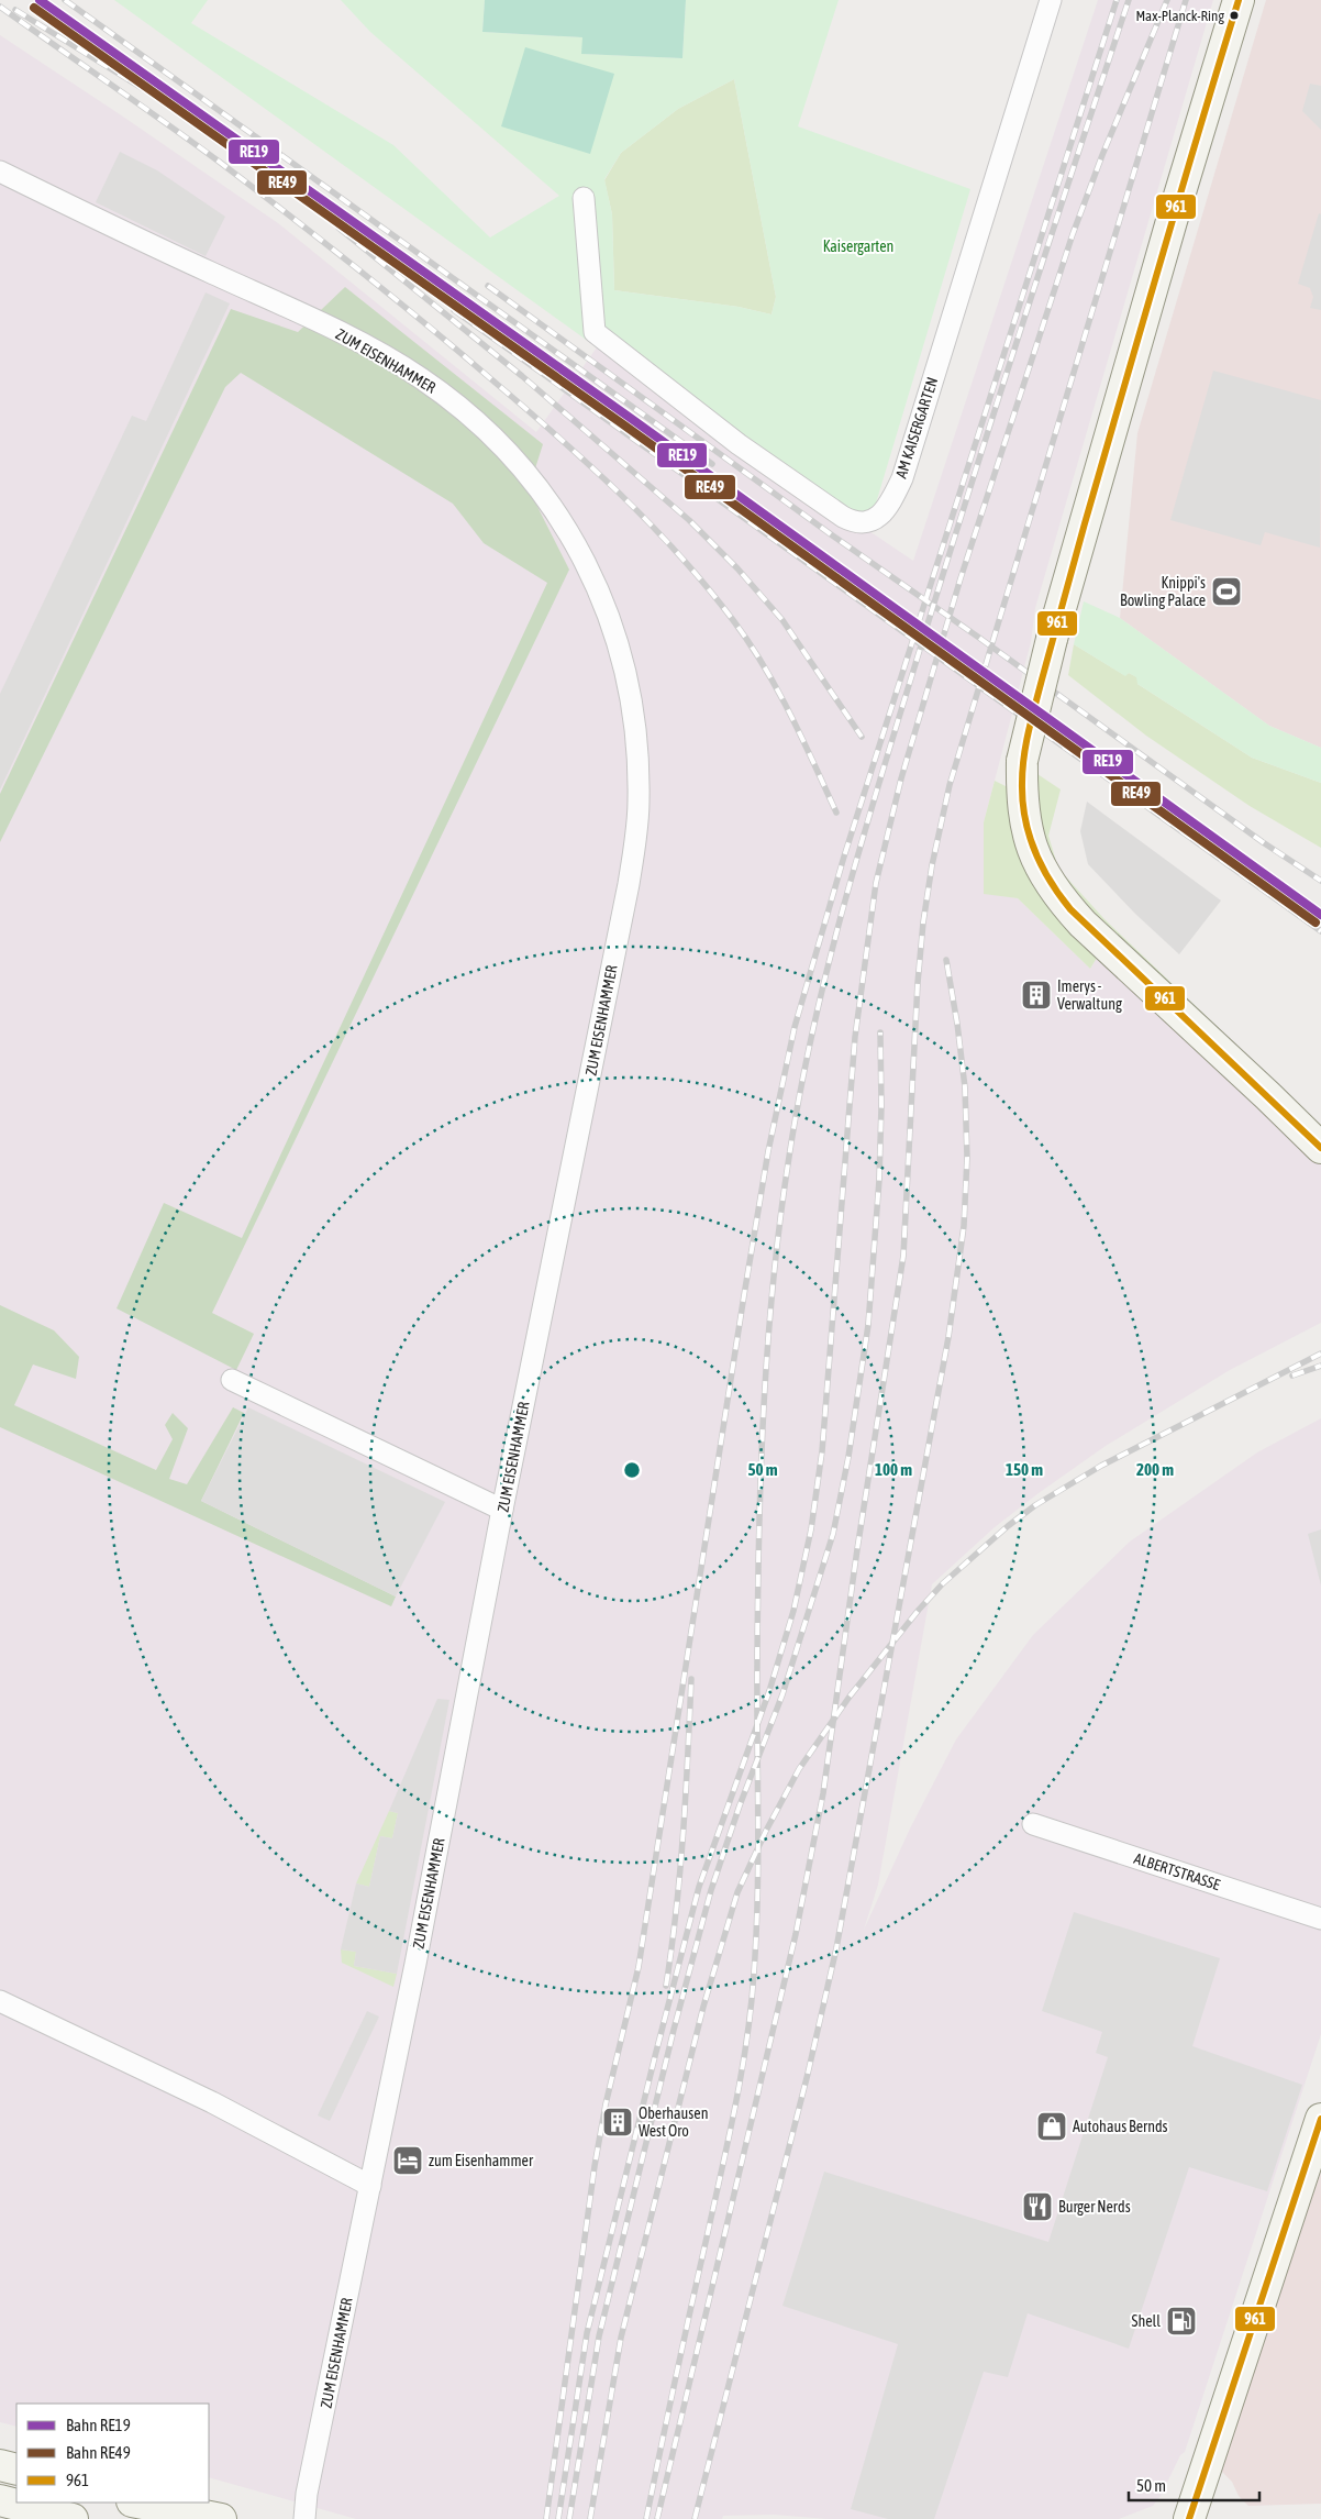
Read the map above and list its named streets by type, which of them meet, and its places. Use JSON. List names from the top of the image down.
{
  "streets": {
    "street": ["ZUM EISENHAMMER", "AM KAISERGARTEN", "ALBERTSTRASSE"]
  },
  "parks": ["Kaisergarten"],
  "places": {
    "other": ["Max-Planck-Ring"],
    "sports": ["Knippi's Bowling Palace"],
    "building": ["Imerys - Verwaltung", "Oberhausen West Oro"],
    "shop": ["Autohaus Bernds"],
    "hotel": ["zum Eisenhammer"],
    "restaurant": ["Burger Nerds"],
    "fuel station": ["Shell"]
  },
  "lines": ["rail line RE19", "transit line 961", "rail line RE49"],
  "legend": ["Bahn RE19", "Bahn RE49", "961"],
  "scale_bar": "50 m",
  "rings": [
    "50 m",
    "100 m",
    "150 m",
    "200 m"
  ]
}
